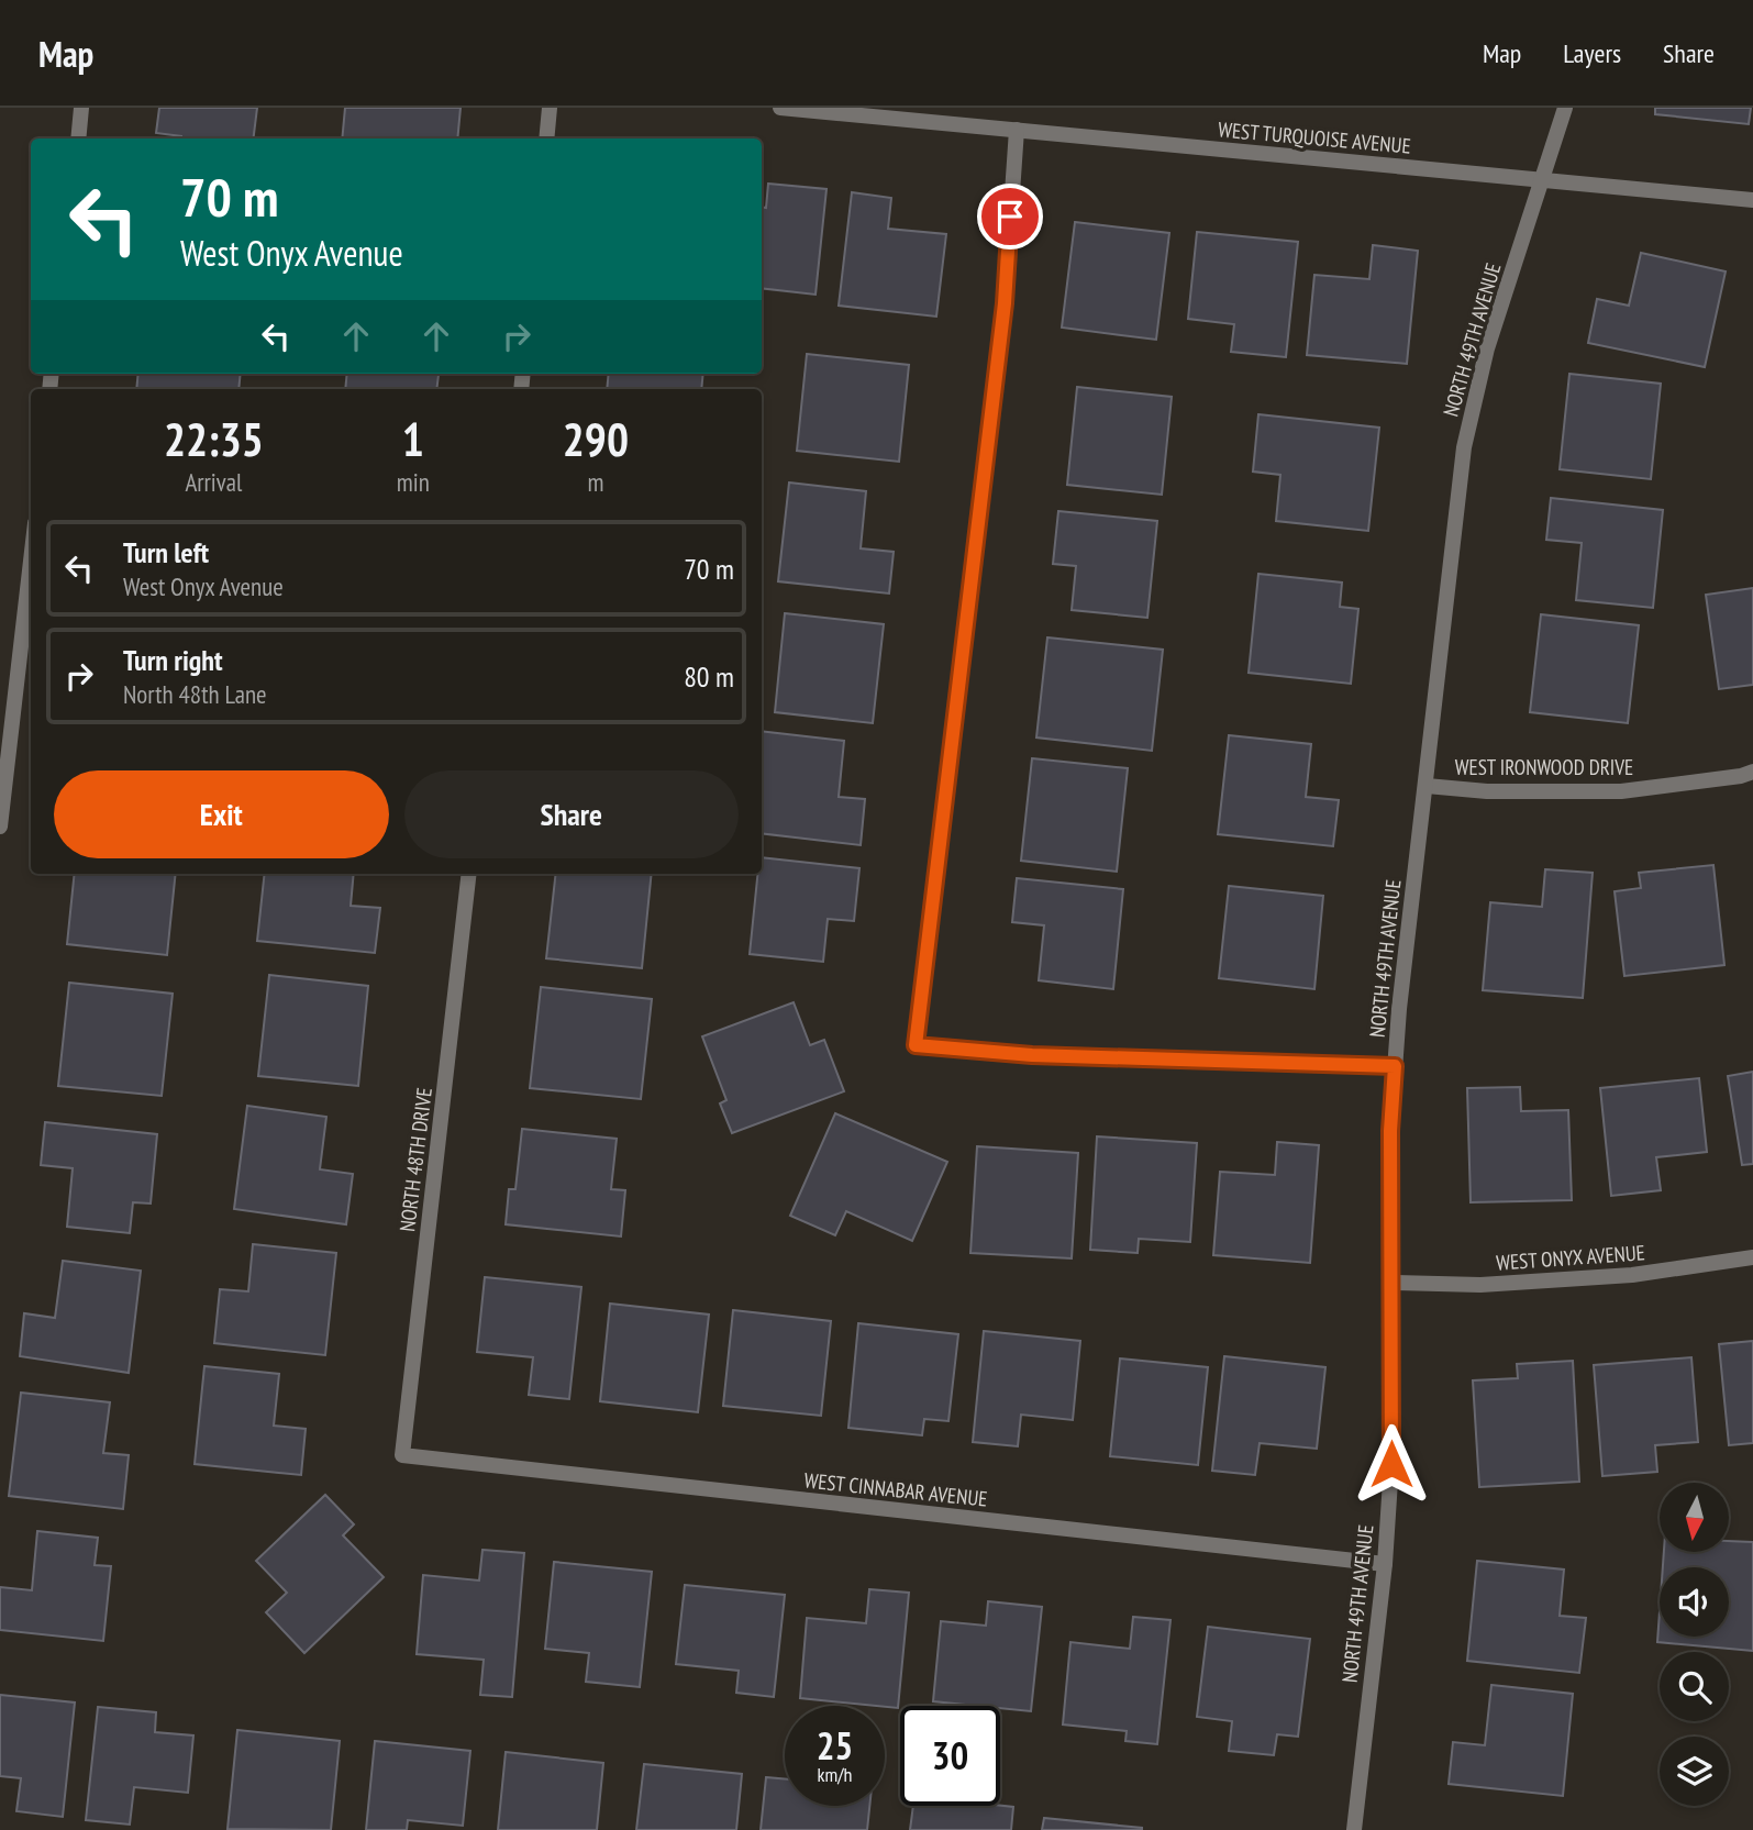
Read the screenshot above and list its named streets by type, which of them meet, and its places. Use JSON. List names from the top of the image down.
{
  "streets": {
    "street": [
      "WEST TURQUOISE AVENUE",
      "NORTH 49TH AVENUE",
      "WEST IRONWOOD DRIVE",
      "NORTH 48TH DRIVE",
      "WEST ONYX AVENUE",
      "WEST CINNABAR AVENUE"
    ]
  },
  "crossings": [
    ["WEST TURQUOISE AVENUE", "NORTH 49TH AVENUE"],
    ["NORTH 49TH AVENUE", "WEST IRONWOOD DRIVE"],
    ["NORTH 49TH AVENUE", "WEST ONYX AVENUE"],
    ["NORTH 49TH AVENUE", "WEST CINNABAR AVENUE"],
    ["NORTH 48TH DRIVE", "WEST CINNABAR AVENUE"]
  ],
  "north": "bottom",
  "page": {
    "header": "Map",
    "nav": ["Map", "Layers", "Share"],
    "turn": ["70 m", "West Onyx Avenue"],
    "eta": [
      "22:35",
      "Arrival",
      "1",
      "min",
      "290",
      "m"
    ],
    "list": [
      {
        "name": "Turn left",
        "note": "West Onyx Avenue",
        "value": "70 m"
      },
      {
        "name": "Turn right",
        "note": "North 48th Lane",
        "value": "80 m"
      }
    ],
    "buttons": ["Exit", "Share"],
    "speed": "25 km/h",
    "limit": "30"
  }
}
